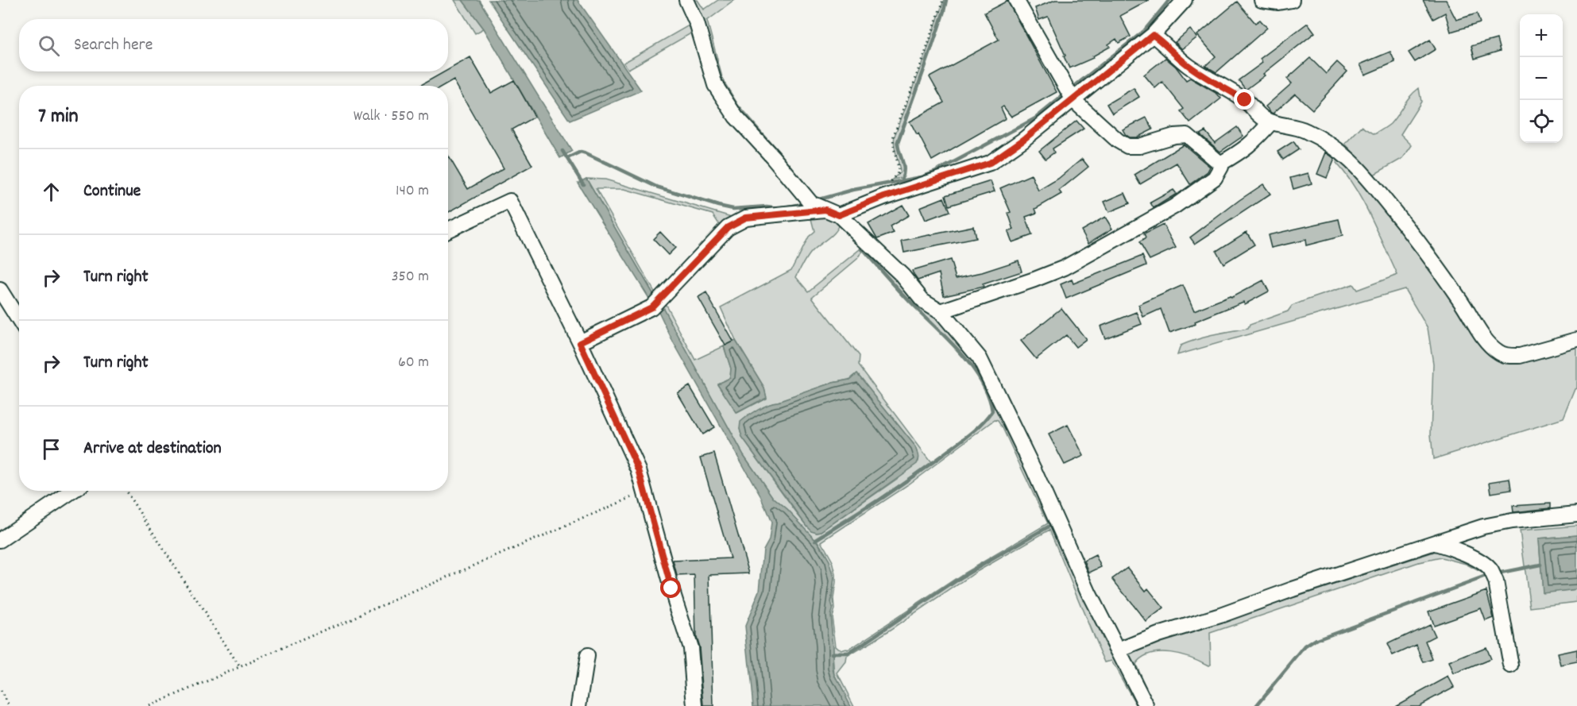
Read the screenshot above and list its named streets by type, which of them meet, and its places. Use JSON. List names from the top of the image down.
{
  "page": {
    "map_buttons": ["+", "−"],
    "search": "Search here",
    "heading": ["7 min", "Walk · 550 m"],
    "list": [
      ["Continue", "140 m"],
      ["Turn right", "350 m"],
      ["Turn right", "60 m"],
      "Arrive at destination"
    ]
  }
}
